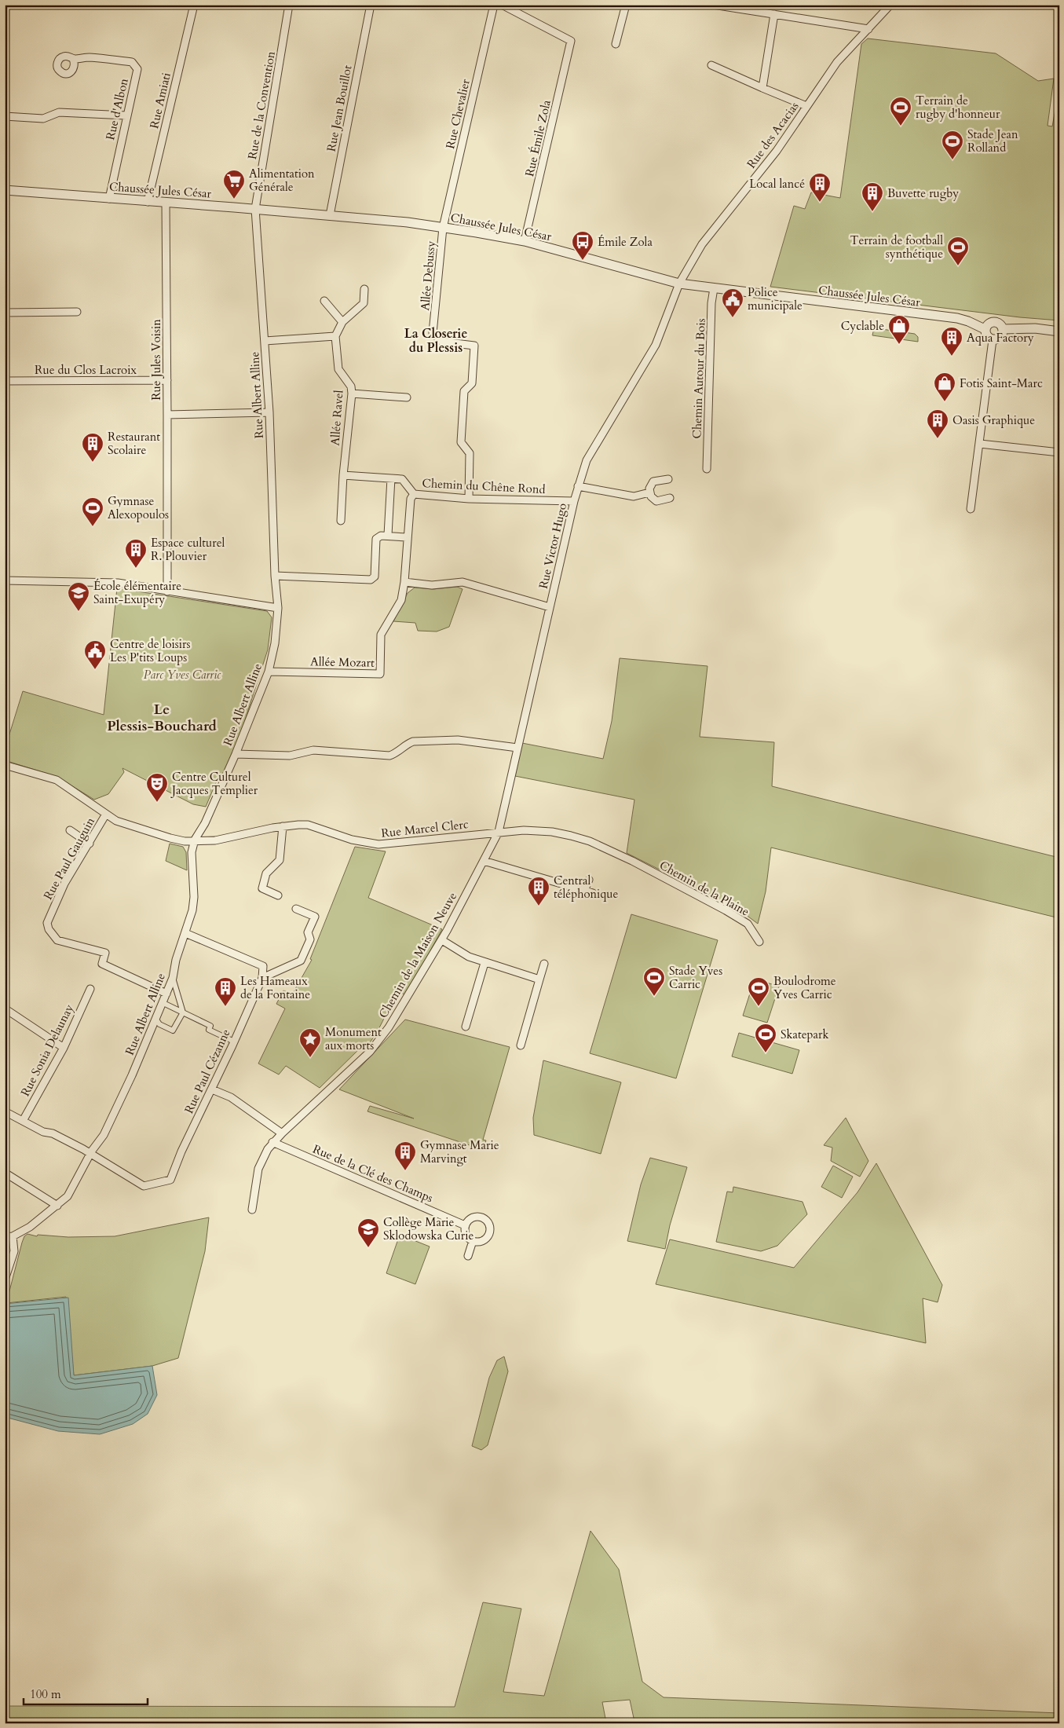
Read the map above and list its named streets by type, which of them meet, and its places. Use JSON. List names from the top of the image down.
{
  "streets": {
    "street": [
      "Rue Amiati",
      "Rue de la Convention",
      "Rue Jean Bouillot",
      "Rue d'Albon",
      "Rue Chevalier",
      "Rue des Acacias",
      "Rue Émile Zola",
      "Chaussée Jules César",
      "Allée Debussy",
      "Rue Jules Voisin",
      "Rue du Clos Lacroix",
      "Chemin Autour du Bois",
      "Rue Albert Alline",
      "Allée Ravel",
      "Chemin du Chêne Rond",
      "Rue Victor Hugo",
      "Allée Mozart",
      "Rue Marcel Clerc",
      "Rue Paul Gauguin",
      "Chemin de la Plaine",
      "Chemin de la Maison Neuve",
      "Rue Sonia Delaunay",
      "Rue Paul Cézanne",
      "Rue de la Clé des Champs"
    ]
  },
  "crossings": [
    ["Rue Amiati", "Chaussée Jules César"],
    ["Rue de la Convention", "Chaussée Jules César"],
    ["Rue de la Convention", "Rue Albert Alline"],
    ["Rue Jean Bouillot", "Chaussée Jules César"],
    ["Rue d'Albon", "Chaussée Jules César"],
    ["Rue Chevalier", "Chaussée Jules César"],
    ["Rue Chevalier", "Allée Debussy"],
    ["Rue des Acacias", "Chaussée Jules César"],
    ["Rue des Acacias", "Rue Victor Hugo"],
    ["Rue Émile Zola", "Chaussée Jules César"],
    ["Chaussée Jules César", "Allée Debussy"],
    ["Chaussée Jules César", "Rue Jules Voisin"],
    ["Chaussée Jules César", "Chemin Autour du Bois"],
    ["Chaussée Jules César", "Rue Albert Alline"],
    ["Chaussée Jules César", "Rue Victor Hugo"],
    ["Allée Debussy", "Chemin du Chêne Rond"],
    ["Rue Jules Voisin", "Rue du Clos Lacroix"],
    ["Rue Jules Voisin", "Rue Albert Alline"],
    ["Rue Albert Alline", "Allée Mozart"],
    ["Rue Albert Alline", "Rue Marcel Clerc"],
    ["Rue Albert Alline", "Rue Paul Gauguin"],
    ["Rue Albert Alline", "Rue Paul Cézanne"],
    ["Chemin du Chêne Rond", "Rue Victor Hugo"],
    ["Chemin du Chêne Rond", "Allée Mozart"],
    ["Rue Victor Hugo", "Rue Marcel Clerc"],
    ["Rue Victor Hugo", "Chemin de la Maison Neuve"],
    ["Rue Marcel Clerc", "Rue Paul Gauguin"],
    ["Rue Marcel Clerc", "Chemin de la Plaine"],
    ["Rue Marcel Clerc", "Chemin de la Maison Neuve"],
    ["Chemin de la Maison Neuve", "Rue de la Clé des Champs"]
  ],
  "districts": ["La Closerie du Plessis", "Le Plessis-Bouchard"],
  "parks": ["Parc Yves Carric"],
  "places": {
    "sports": [
      "Terrain de rugby d'honneur",
      "Stade Jean Rolland",
      "Terrain de football synthétique",
      "Gymnase Alexopoulos",
      "Stade Yves Carric",
      "Boulodrome Yves Carric",
      "Skatepark"
    ],
    "supermarket": ["Alimentation Générale"],
    "building": [
      "Local lancé",
      "Buvette rugby",
      "Aqua Factory",
      "Oasis Graphique",
      "Restaurant Scolaire",
      "Espace culturel R. Plouvier",
      "Central téléphonique",
      "Les Hameaux de la Fontaine",
      "Gymnase Marie Marvingt"
    ],
    "bus stop": ["Émile Zola"],
    "public building": ["Police municipale", "Centre de loisirs Les P'tits Loups"],
    "shop": ["Cyclable", "Fotis Saint-Marc"],
    "school or university": ["École élémentaire Saint-Exupéry", "Collège Marie Sklodowska Curie"],
    "theatre": ["Centre Culturel Jacques Templier"],
    "place": ["Monument aux morts"]
  },
  "scale_bar": "100 m"
}
